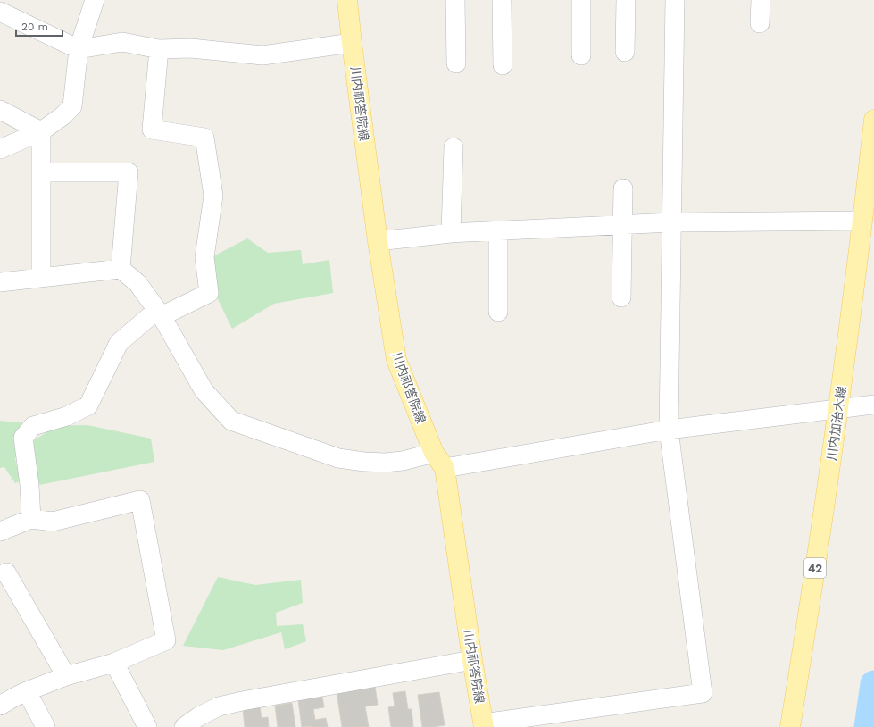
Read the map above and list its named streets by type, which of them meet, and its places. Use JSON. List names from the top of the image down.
{
  "streets": {
    "main road": ["川内祁答院線", "川内加治木線", "42"]
  },
  "scale_bar": "20 m"
}
